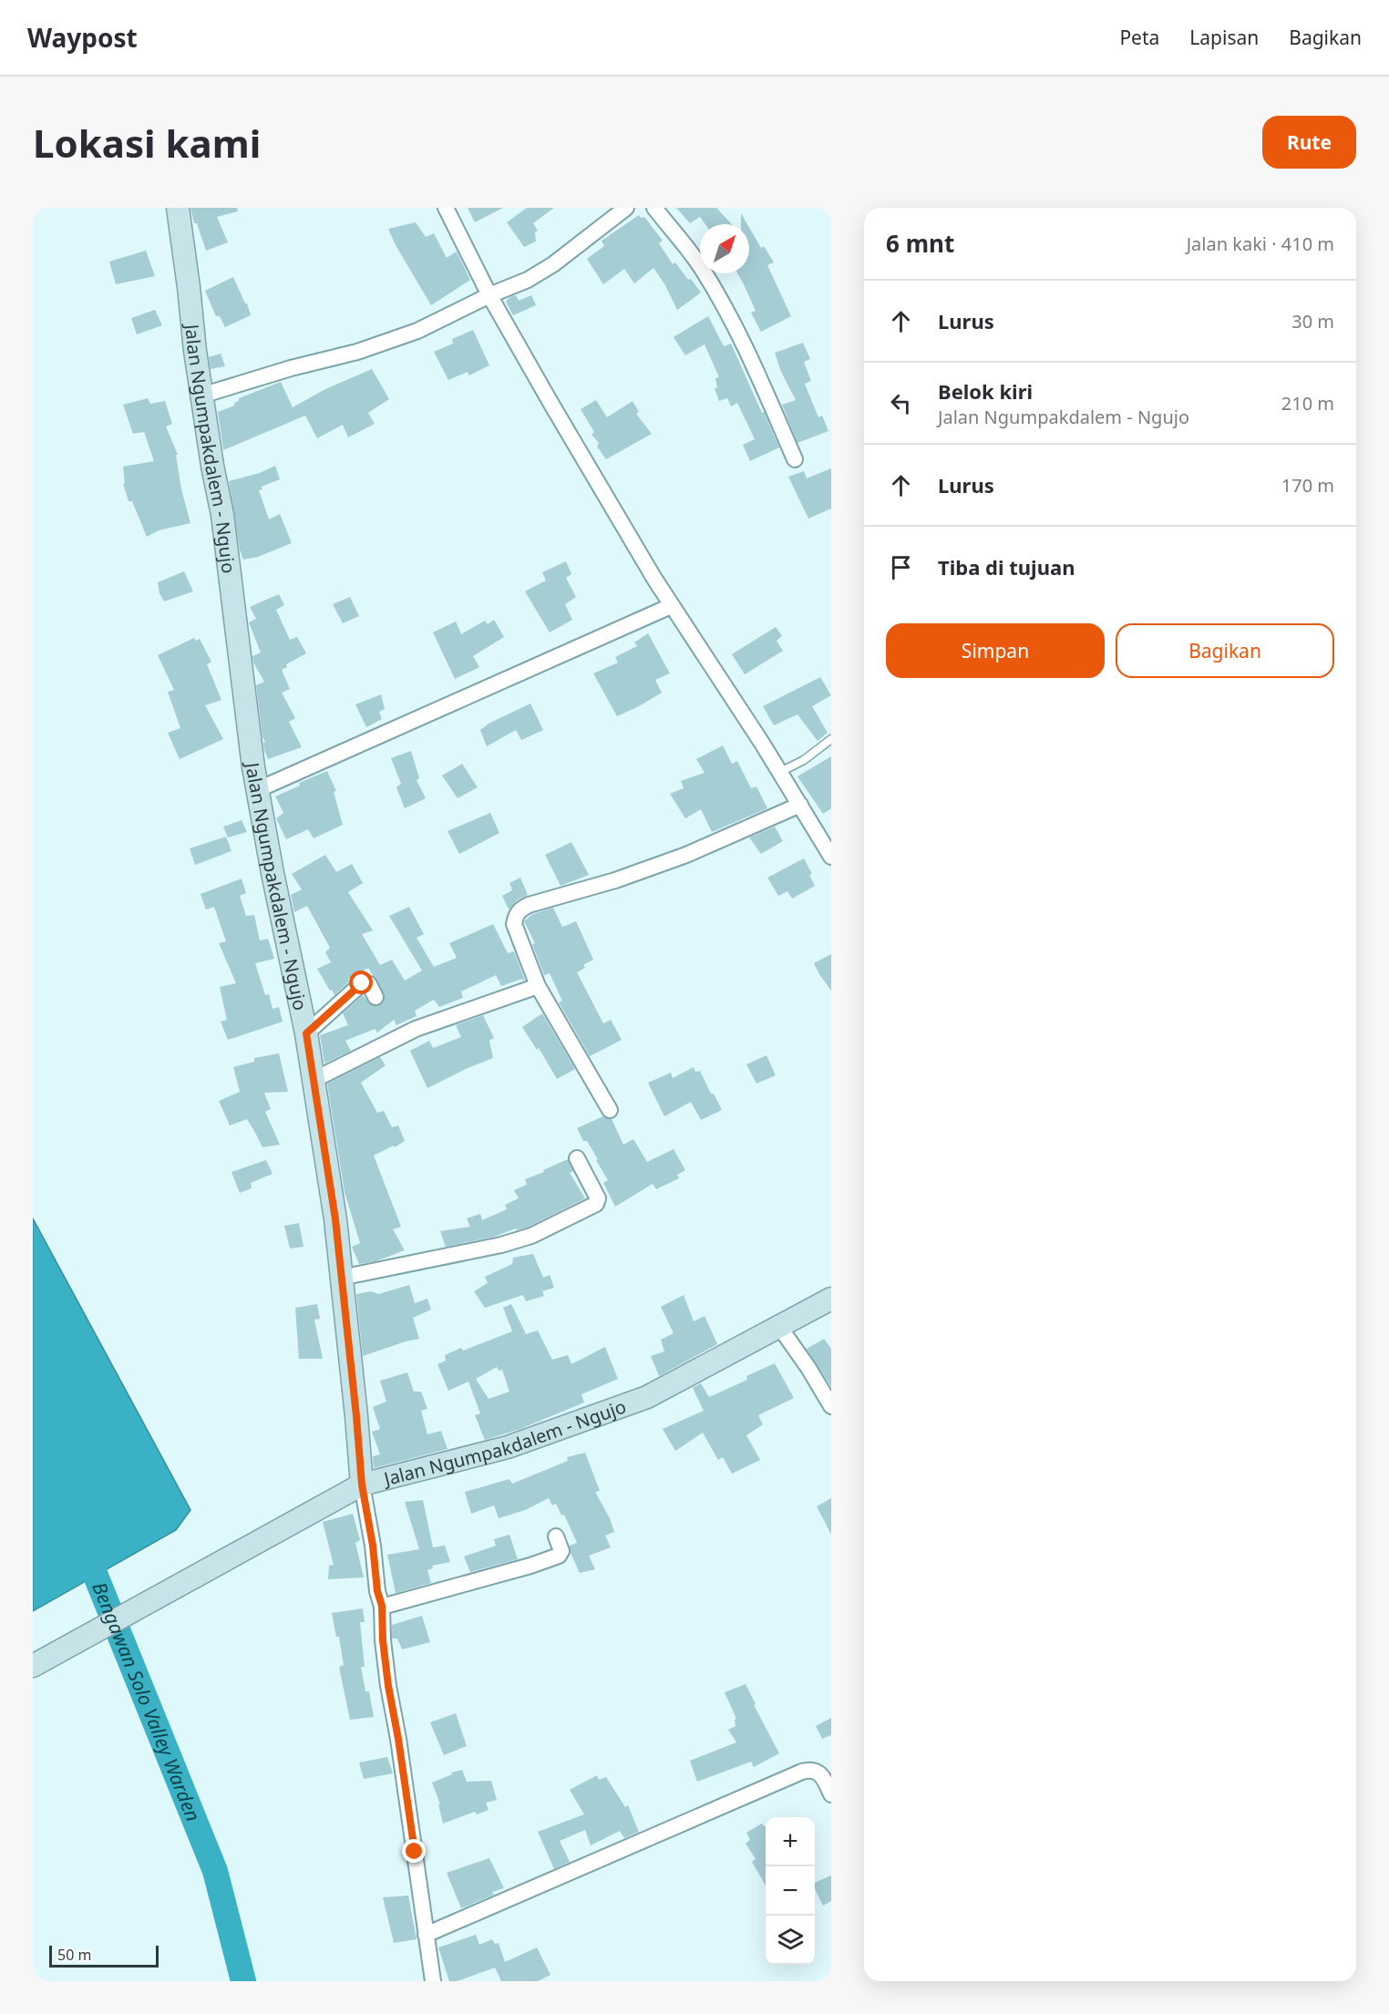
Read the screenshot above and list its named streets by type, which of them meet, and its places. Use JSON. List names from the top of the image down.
{
  "streets": {
    "street": ["Jalan Ngumpakdalem - Ngujo"]
  },
  "water": ["Bengawan Solo Valley Warden"],
  "scale_bar": "50 m",
  "north": "top right",
  "page": {
    "header": "Waypost",
    "nav": ["Peta", "Lapisan", "Bagikan"],
    "buttons": [
      "Rute",
      ["Simpan", "Bagikan"]
    ],
    "title": "Lokasi kami",
    "heading": ["6 mnt", "Jalan kaki · 410 m"],
    "list": [
      ["Lurus", "30 m"],
      ["Belok kiri", "Jalan Ngumpakdalem - Ngujo", "210 m"],
      ["Lurus", "170 m"],
      "Tiba di tujuan"
    ],
    "map_buttons": ["+", "−"],
    "scale": "50 m"
  }
}
